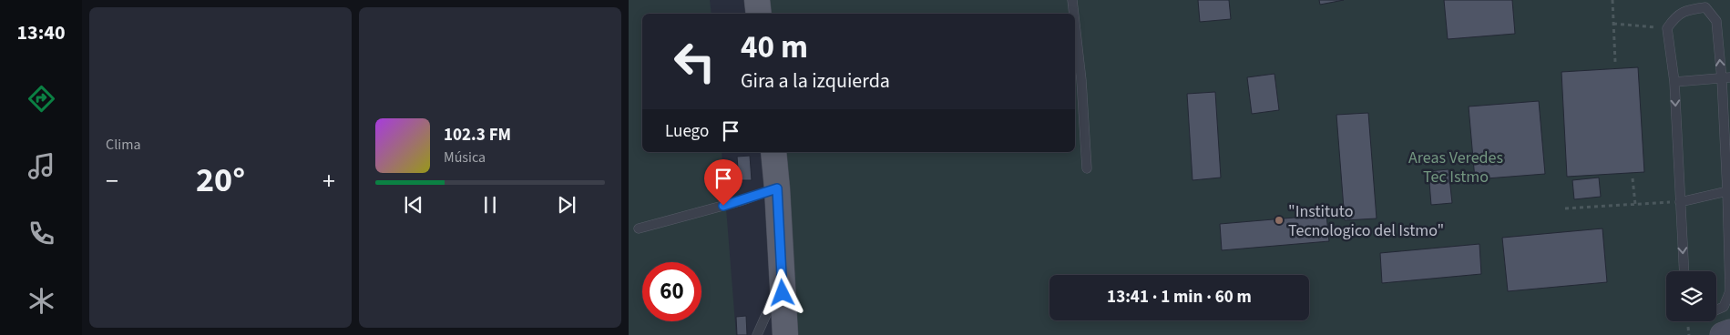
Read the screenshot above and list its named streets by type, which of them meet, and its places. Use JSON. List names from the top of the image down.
{
  "parks": ["Areas Veredes Tec Istmo"],
  "places": ["\"Instituto Tecnologico del Istmo\""],
  "page": {
    "tabs": "13:40",
    "tile": "Clima",
    "turn": ["40 m", "Gira a la izquierda"],
    "then": "Luego",
    "song": ["102.3 FM", "Música"],
    "heat": ["−", "20°", "+"],
    "limit": "60",
    "trip": "13:41 · 1 min · 60 m"
  }
}
